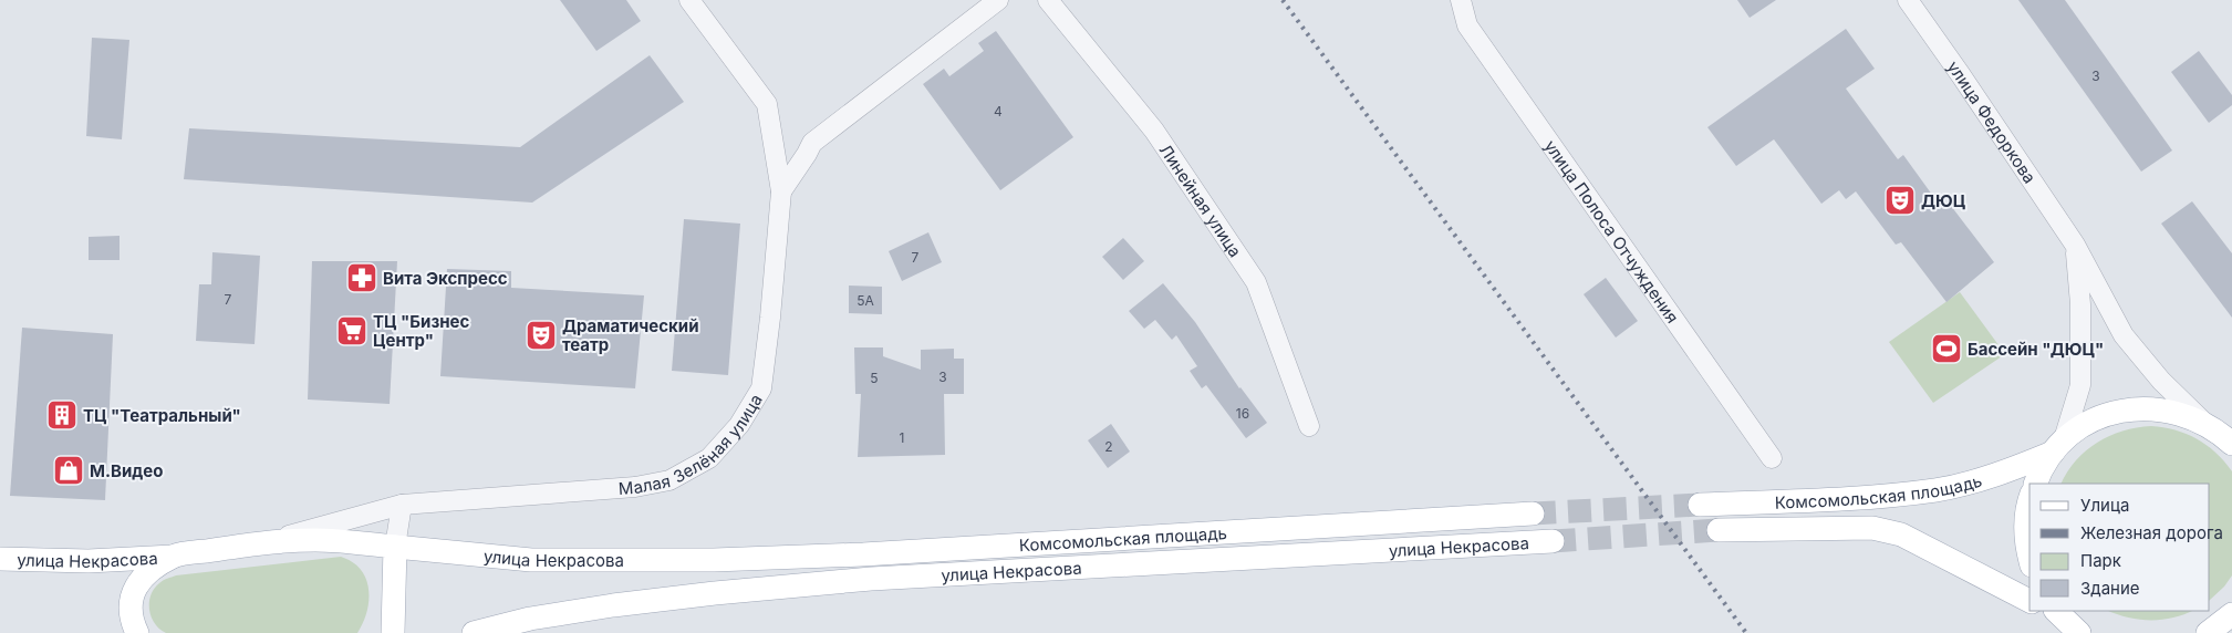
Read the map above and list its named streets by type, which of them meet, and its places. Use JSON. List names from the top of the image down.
{
  "streets": {
    "main road": ["Комсомольская площадь", "улица Некрасова"],
    "street": [
      "улица Федоркова",
      "Линейная улица",
      "улица Полоса Отчуждения",
      "Малая Зелёная улица"
    ]
  },
  "crossings": [
    ["улица Федоркова", "Комсомольская площадь"],
    ["Малая Зелёная улица", "улица Некрасова"],
    ["Комсомольская площадь", "улица Некрасова"]
  ],
  "places": {
    "theatre": ["ДЮЦ", "Драматический театр"],
    "pharmacy": ["Вита Экспресс"],
    "supermarket": ["ТЦ \"Бизнес Центр\""],
    "sports": ["Бассейн \"ДЮЦ\""],
    "building": ["ТЦ \"Театральный\""],
    "shop": ["М.Видео"]
  },
  "house_numbers": [
    "3",
    "4",
    "7",
    "7",
    "5А",
    "3",
    "5",
    "16",
    "1",
    "2"
  ],
  "legend": [
    "Улица",
    "Железная дорога",
    "Парк",
    "Здание"
  ]
}
